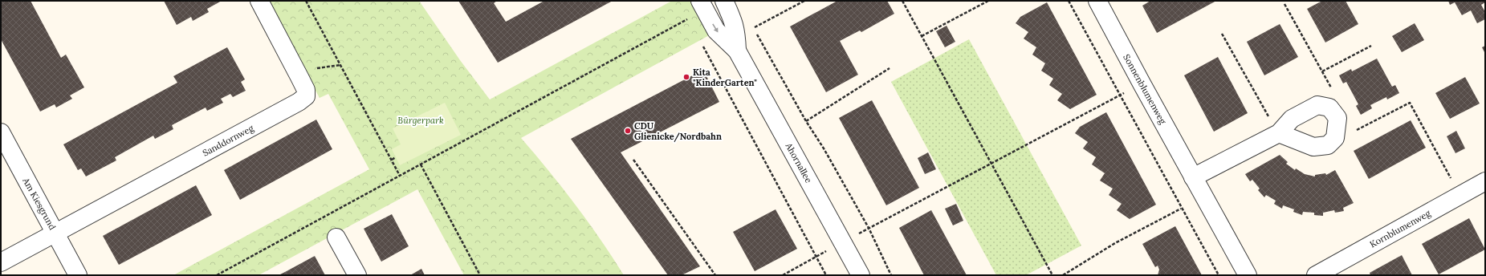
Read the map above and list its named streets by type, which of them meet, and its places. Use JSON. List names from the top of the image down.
{
  "streets": {
    "street": [
      "Sonnenblumenweg",
      "Sanddornweg",
      "Ahornallee",
      "Am Kiesgrund",
      "Kornblumenweg"
    ]
  },
  "crossings": [
    ["Sanddornweg", "Am Kiesgrund"]
  ],
  "parks": ["Bürgerpark"],
  "places": ["Kita \"KinderGarten\"", "CDU Glienicke/Nordbahn"]
}
